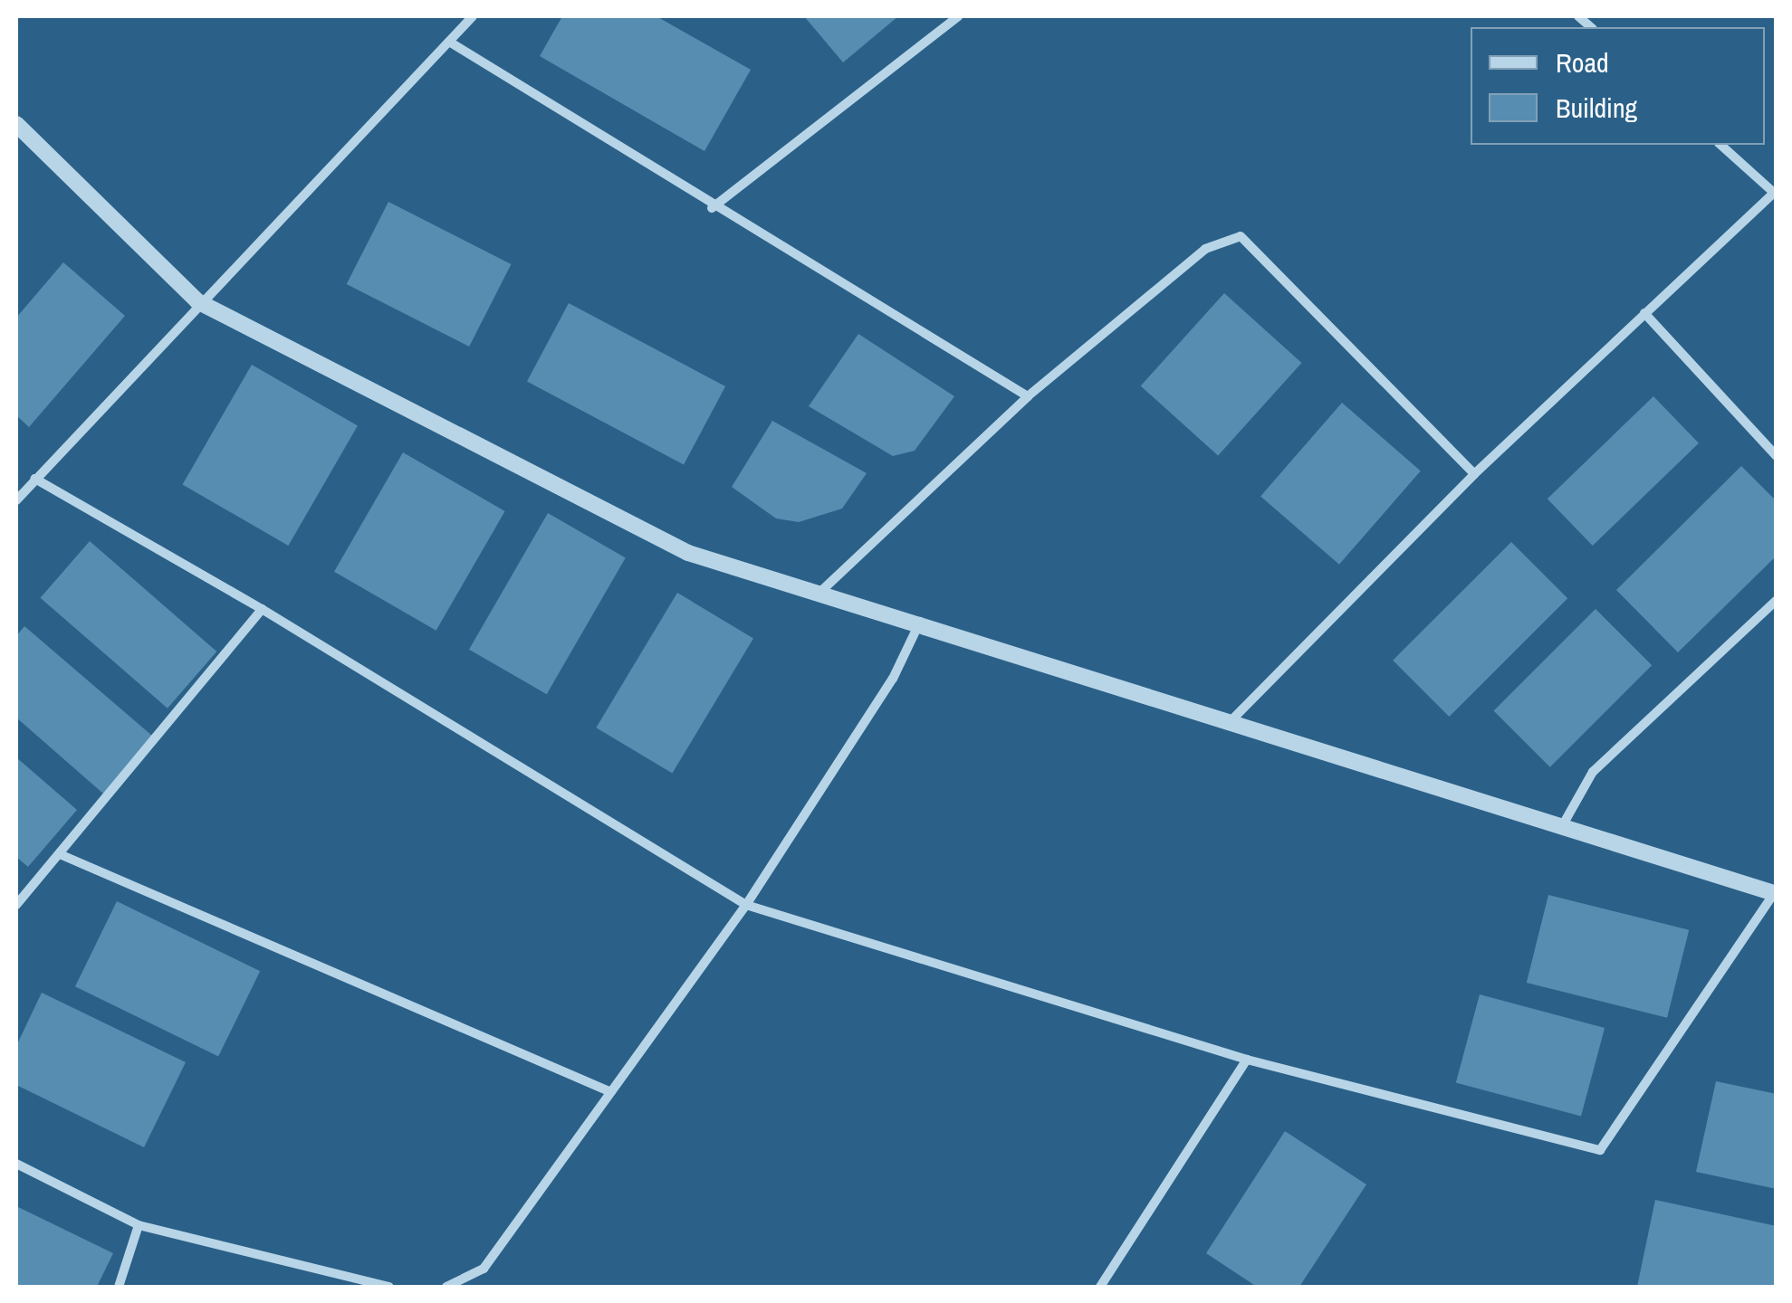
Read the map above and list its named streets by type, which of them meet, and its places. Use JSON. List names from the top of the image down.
{
  "legend": ["Road", "Building"]
}
